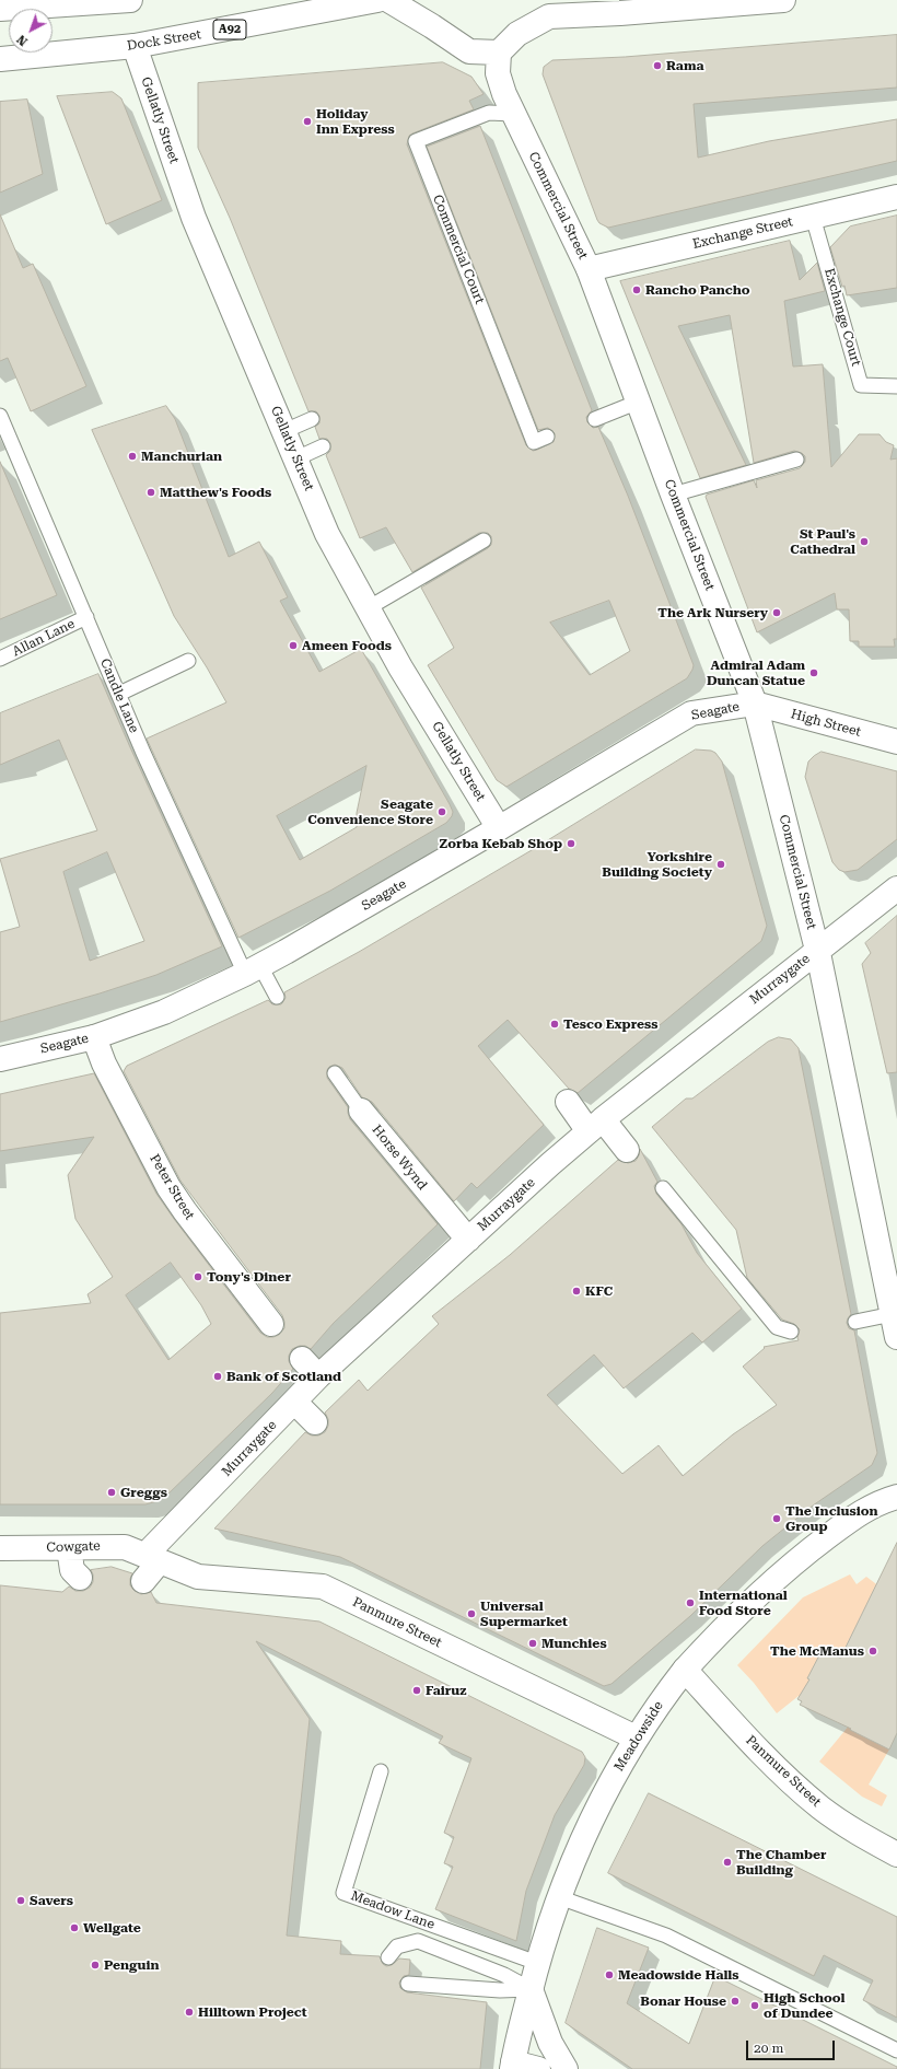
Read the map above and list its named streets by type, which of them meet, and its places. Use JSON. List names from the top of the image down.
{
  "streets": {
    "main road": [
      "A92",
      "Dock Street",
      "Gellatly Street",
      "Commercial Street",
      "Exchange Street",
      "Seagate",
      "High Street",
      "Murraygate",
      "Horse Wynd",
      "Peter Street",
      "Cowgate",
      "Panmure Street",
      "Meadowside"
    ],
    "lane": [
      "Commercial Court",
      "Exchange Court",
      "Allan Lane",
      "Candle Lane",
      "Meadow Lane"
    ]
  },
  "crossings": [
    ["Dock Street", "Gellatly Street"],
    ["Gellatly Street", "Seagate"],
    ["Commercial Street", "Exchange Street"],
    ["Commercial Street", "Commercial Court"],
    ["Commercial Street", "Seagate"],
    ["Commercial Street", "High Street"],
    ["Commercial Street", "Murraygate"],
    ["Exchange Street", "Exchange Court"],
    ["Allan Lane", "Candle Lane"],
    ["Candle Lane", "Seagate"],
    ["Seagate", "High Street"],
    ["Seagate", "Peter Street"],
    ["Murraygate", "Horse Wynd"],
    ["Murraygate", "Cowgate"],
    ["Murraygate", "Panmure Street"],
    ["Cowgate", "Panmure Street"],
    ["Panmure Street", "Meadowside"],
    ["Meadowside", "Meadow Lane"]
  ],
  "places": [
    "Rama",
    "Holiday Inn Express",
    "Rancho Pancho",
    "Manchurian",
    "Matthew's Foods",
    "St Paul's Cathedral",
    "The Ark Nursery",
    "Ameen Foods",
    "Admiral Adam Duncan Statue",
    "Seagate Convenience Store",
    "Zorba Kebab Shop",
    "Yorkshire Building Society",
    "Tesco Express",
    "Tony's Diner",
    "KFC",
    "Bank of Scotland",
    "Greggs",
    "The Inclusion Group",
    "International Food Store",
    "Universal Supermarket",
    "Munchies",
    "The McManus",
    "Fairuz",
    "The Chamber Building",
    "Savers",
    "Wellgate",
    "Penguin",
    "Meadowside Halls",
    "Bonar House",
    "High School of Dundee",
    "Hilltown Project"
  ],
  "scale_bar": "20 m",
  "north": "bottom left"
}
